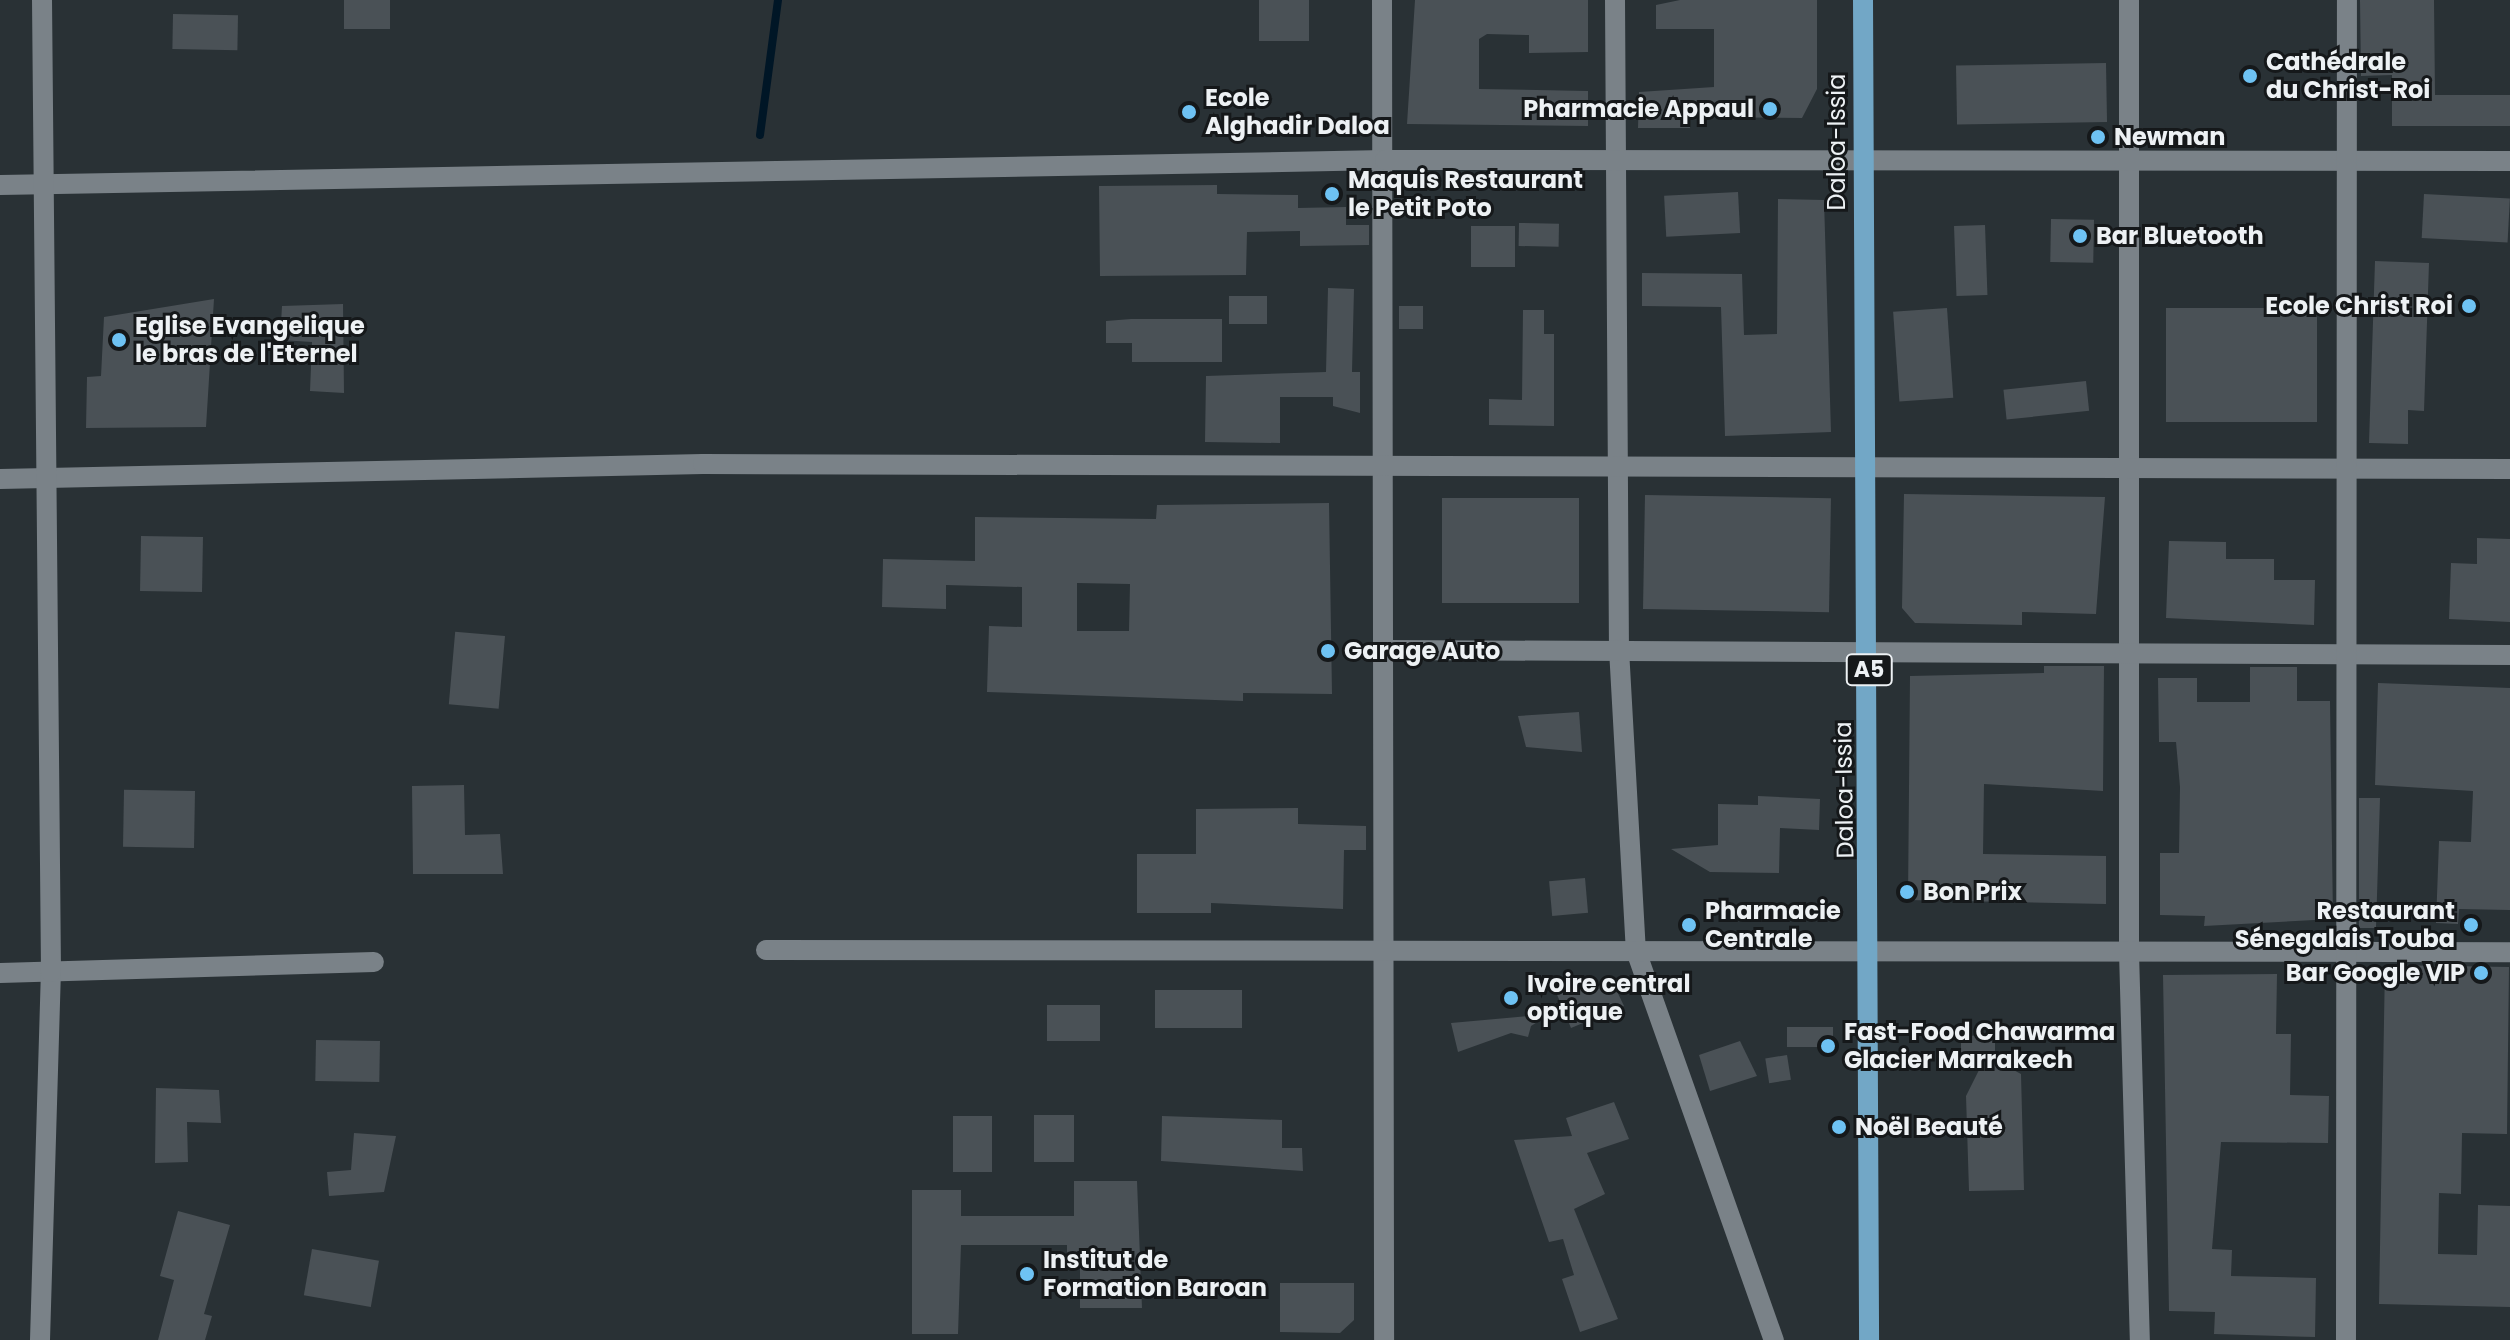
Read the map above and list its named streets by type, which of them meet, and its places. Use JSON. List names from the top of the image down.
{
  "streets": {
    "main road": ["Daloa-Issia", "A5"]
  },
  "places": [
    "Cathédrale du Christ-Roi",
    "Pharmacie Appaul",
    "Ecole Alghadir Daloa",
    "Newman",
    "Maquis Restaurant le Petit Poto",
    "Bar Bluetooth",
    "Ecole Christ Roi",
    "Eglise Evangelique le bras de l'Eternel",
    "Garage Auto",
    "Bon Prix",
    "Pharmacie Centrale",
    "Restaurant Sénegalais Touba",
    "Bar Google VIP",
    "Ivoire central optique",
    "Fast-Food Chawarma Glacier Marrakech",
    "Noël Beauté",
    "Institut de Formation Baroan"
  ]
}
